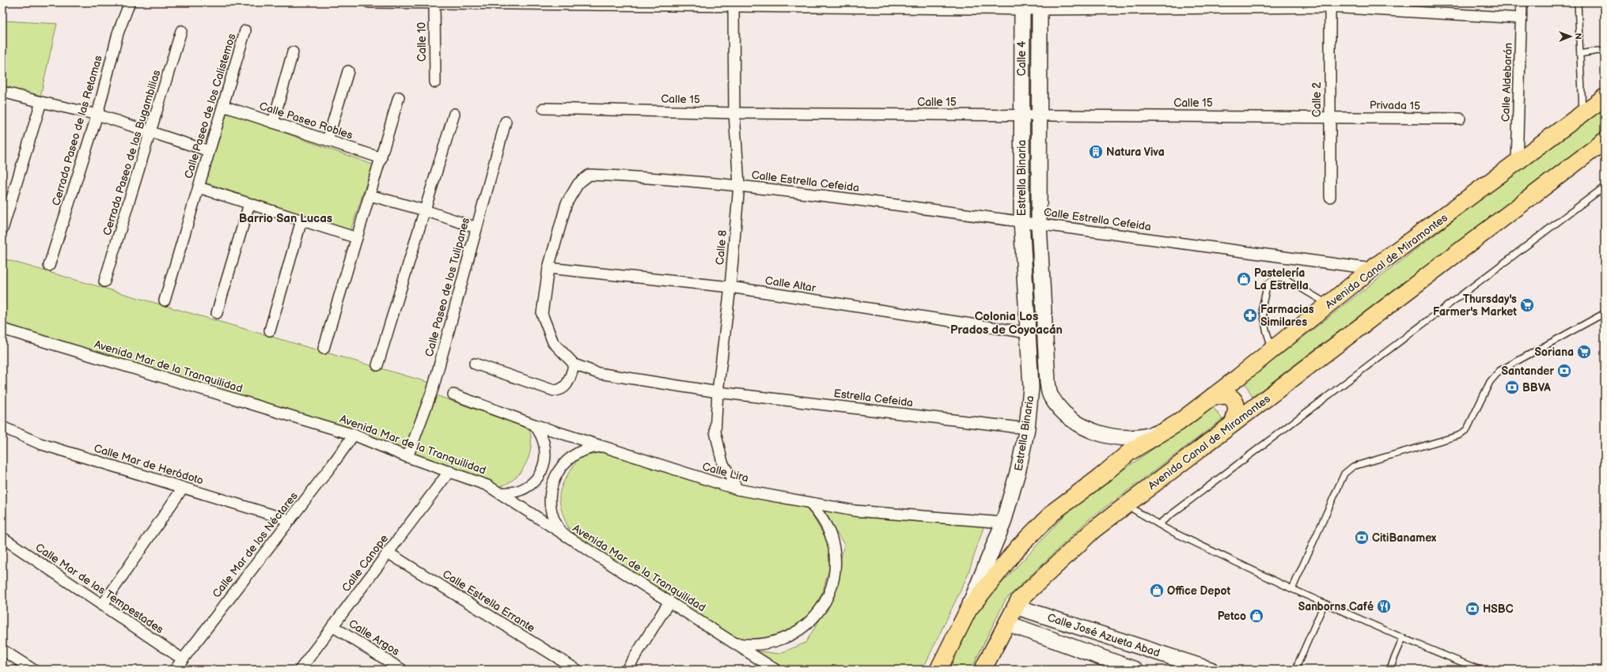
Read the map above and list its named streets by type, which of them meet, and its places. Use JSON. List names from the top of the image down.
{
  "streets": {
    "main road": ["Avenida Canal de Miramontes"],
    "street": [
      "Calle 10",
      "Calle 4",
      "Calle Aldebarán",
      "Calle 15",
      "Calle 2",
      "Privada 15",
      "Calle Paseo de los Calistemos",
      "Calle Paseo Robles",
      "Cerrada Paseo de las Retamas",
      "Cerrada Paseo de las Bugambilias",
      "Estrella Binaria",
      "Calle Estrella Cefeida",
      "Calle 8",
      "Calle Altar",
      "Calle Paseo de los Tulipanes",
      "Avenida Mar de la Tranquilidad",
      "Estrella Cefeida",
      "Calle Mar de Heródoto",
      "Calle Lira",
      "Calle Mar de los Néctares",
      "Calle Canope",
      "Calle Mar de las Tempestades",
      "Calle Estrella Errante",
      "Calle José Azueta Abad",
      "Calle Argos"
    ]
  },
  "crossings": [
    ["Calle 4", "Calle 15"],
    ["Calle 4", "Estrella Binaria"],
    ["Calle Aldebarán", "Avenida Canal de Miramontes"],
    ["Calle 15", "Calle 2"],
    ["Calle 15", "Privada 15"],
    ["Calle 15", "Estrella Binaria"],
    ["Calle 15", "Calle 8"],
    ["Calle 2", "Privada 15"],
    ["Calle Paseo de los Calistemos", "Calle Paseo Robles"],
    ["Estrella Binaria", "Calle Estrella Cefeida"],
    ["Estrella Binaria", "Avenida Canal de Miramontes"],
    ["Estrella Binaria", "Calle Altar"],
    ["Estrella Binaria", "Estrella Cefeida"],
    ["Estrella Binaria", "Calle Lira"],
    ["Calle Estrella Cefeida", "Calle 8"],
    ["Calle Estrella Cefeida", "Avenida Canal de Miramontes"],
    ["Calle Estrella Cefeida", "Calle Altar"],
    ["Calle Estrella Cefeida", "Estrella Cefeida"],
    ["Calle 8", "Calle Altar"],
    ["Calle 8", "Estrella Cefeida"],
    ["Calle 8", "Calle Lira"],
    ["Avenida Canal de Miramontes", "Calle José Azueta Abad"],
    ["Calle Paseo de los Tulipanes", "Avenida Mar de la Tranquilidad"],
    ["Avenida Mar de la Tranquilidad", "Calle Mar de los Néctares"],
    ["Avenida Mar de la Tranquilidad", "Calle Canope"],
    ["Calle Mar de Heródoto", "Calle Mar de los Néctares"],
    ["Calle Mar de los Néctares", "Calle Mar de las Tempestades"],
    ["Calle Canope", "Calle Estrella Errante"],
    ["Calle Canope", "Calle Argos"]
  ],
  "districts": ["Barrio San Lucas", "Colonia Los Prados de Coyoacán"],
  "places": {
    "building": ["Natura Viva"],
    "shop": ["Pastelería La Estrella", "Office Depot", "Petco"],
    "supermarket": ["Thursday's Farmer's Market", "Soriana"],
    "pharmacy": ["Farmacias Similares"],
    "bank": [
      "Santander",
      "BBVA",
      "CitiBanamex",
      "HSBC"
    ],
    "restaurant": ["Sanborns Café"]
  },
  "north": "right"
}
